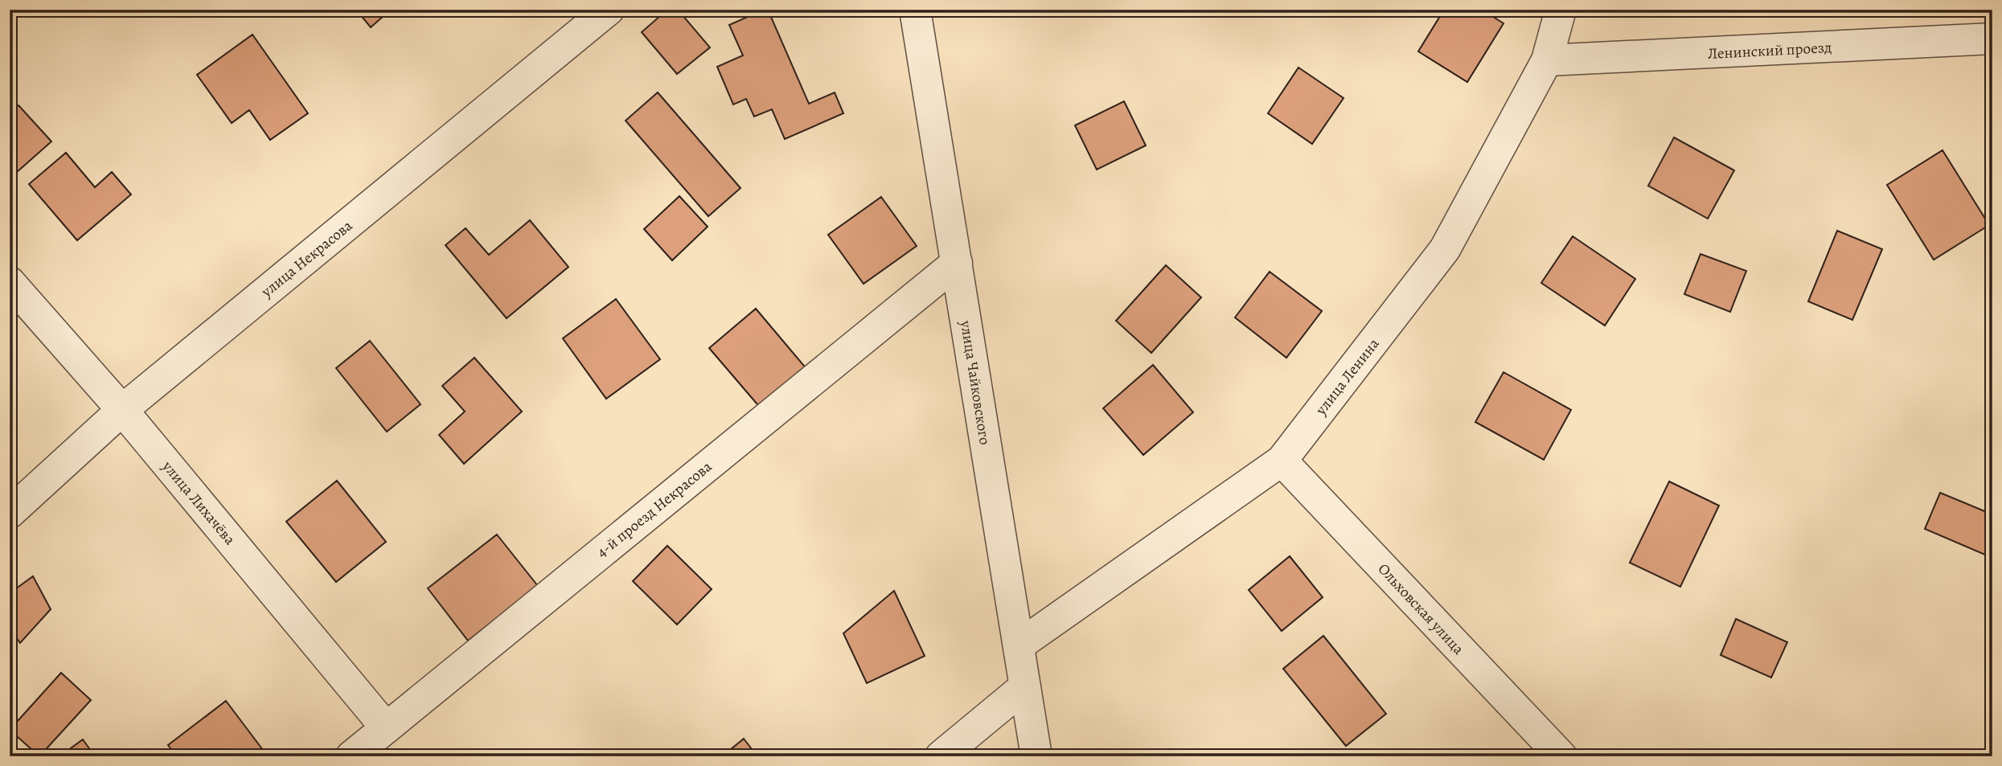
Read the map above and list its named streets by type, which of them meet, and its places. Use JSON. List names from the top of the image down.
{
  "streets": {
    "street": [
      "Ленинский проезд",
      "улица Некрасова",
      "улица Ленина",
      "улица Чайковского",
      "улица Лихачёва",
      "4-й проезд Некрасова",
      "Ольховская улица"
    ]
  },
  "crossings": [
    ["Ленинский проезд", "улица Ленина"],
    ["улица Некрасова", "улица Лихачёва"],
    ["улица Ленина", "улица Чайковского"],
    ["улица Ленина", "Ольховская улица"],
    ["улица Чайковского", "4-й проезд Некрасова"],
    ["улица Лихачёва", "4-й проезд Некрасова"]
  ]
}
